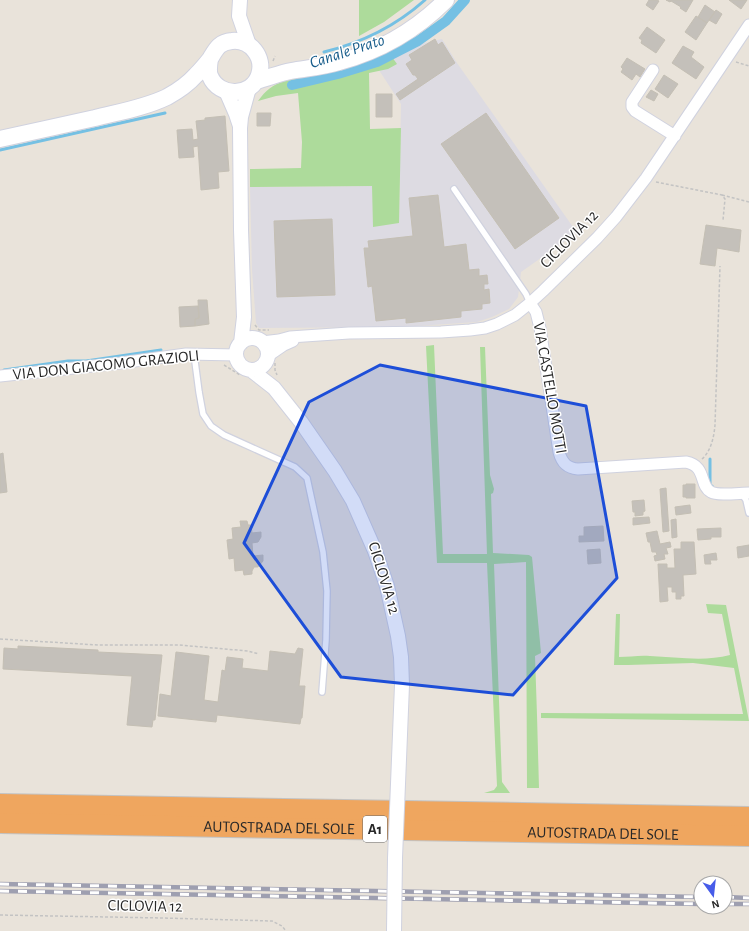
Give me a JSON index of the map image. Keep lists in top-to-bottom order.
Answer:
{
  "streets": {
    "highway": ["AUTOSTRADA DEL SOLE", "A1"],
    "street": ["VIA DON GIACOMO GRAZIOLI", "VIA CASTELLO MOTTI"],
    "path": ["CICLOVIA 12"]
  },
  "water": ["Canale Prato"],
  "north": "bottom"
}
